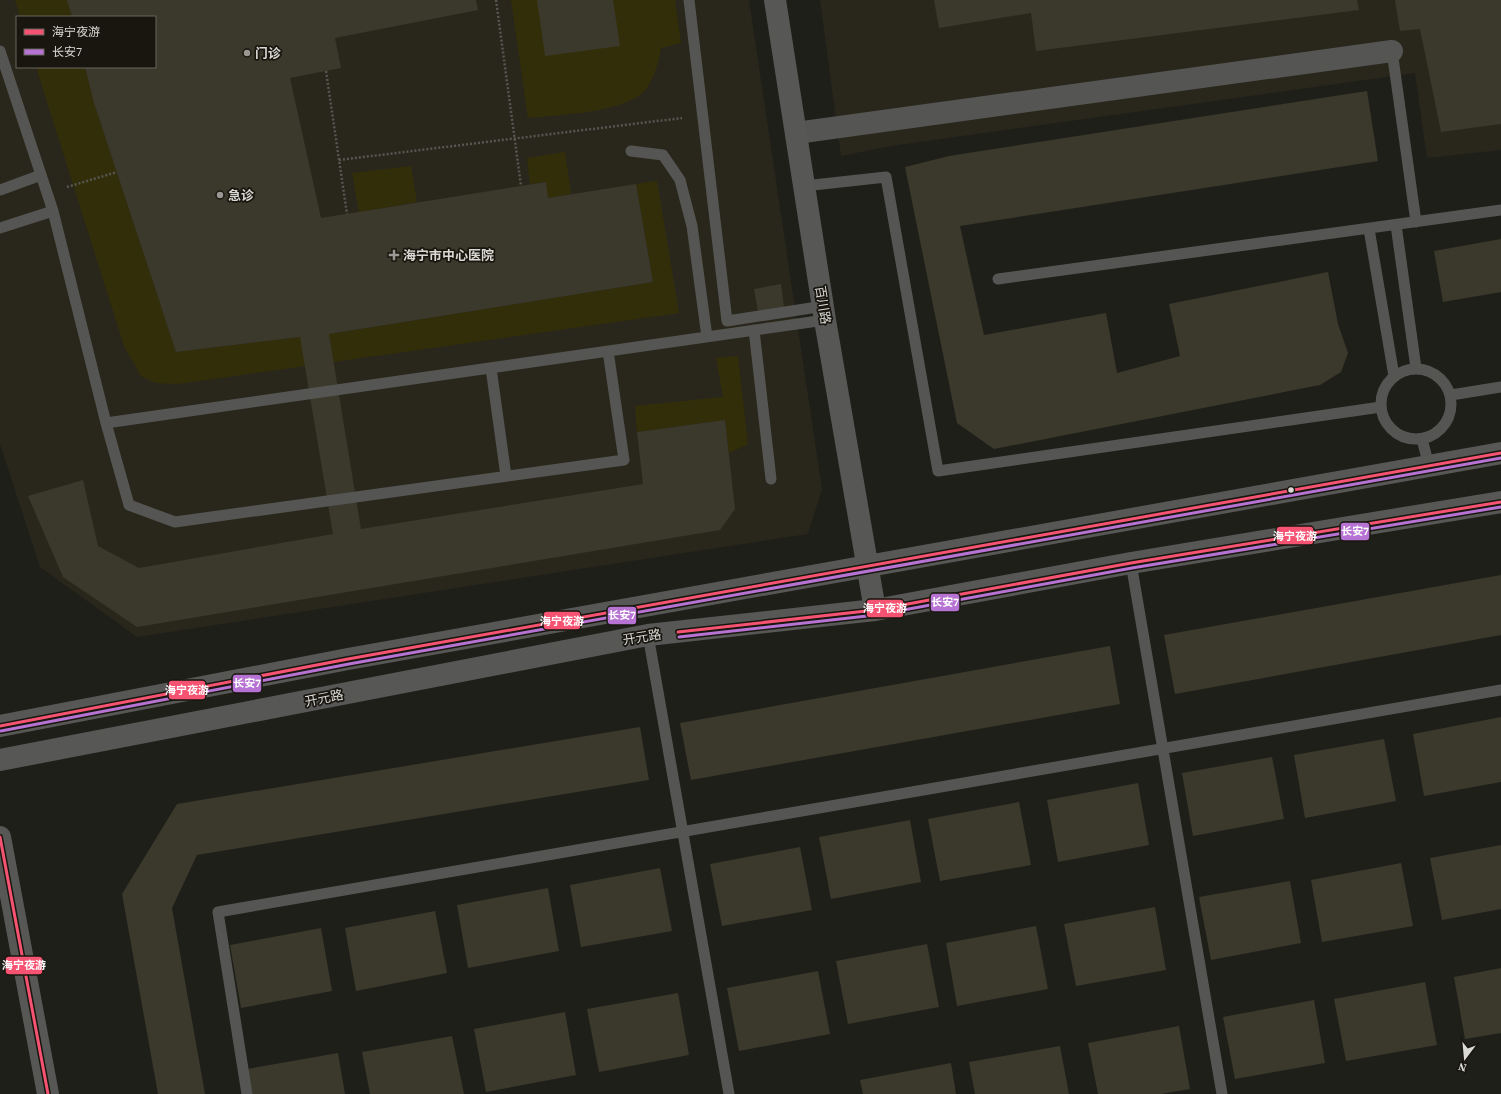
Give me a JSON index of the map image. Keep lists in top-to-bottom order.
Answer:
{
  "streets": {
    "main road": ["百川路", "开元路"]
  },
  "crossings": [
    ["百川路", "开元路"]
  ],
  "places": {
    "other": ["门诊", "急诊"],
    "health": ["海宁市中心医院"]
  },
  "lines": ["transit line 海宁夜游", "transit line 长安7"],
  "legend": ["海宁夜游", "长安7"],
  "north": "bottom"
}
